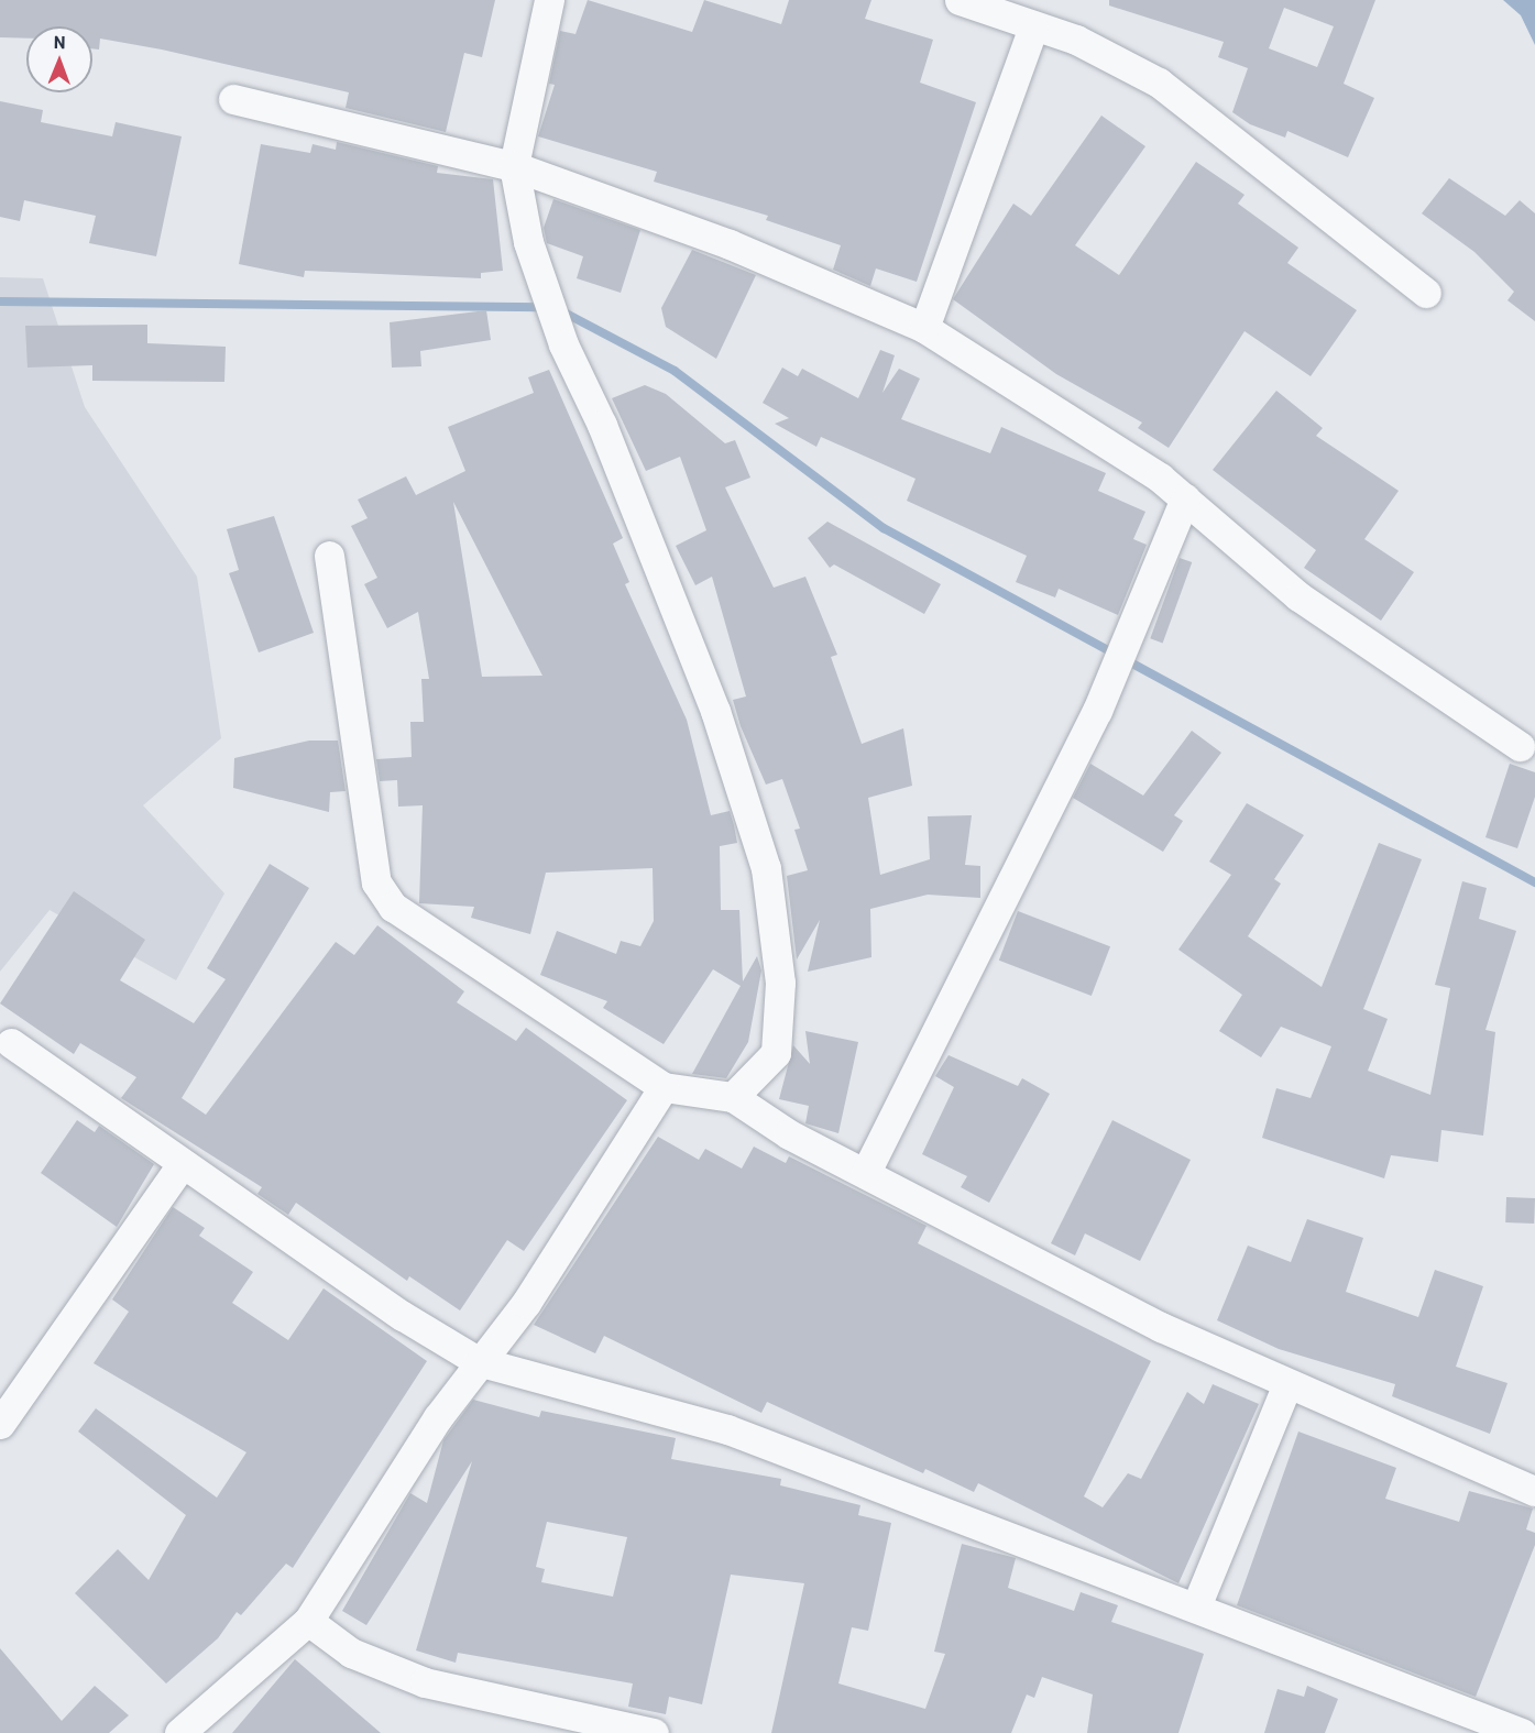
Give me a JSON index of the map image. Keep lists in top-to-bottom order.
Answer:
{
  "north": "top"
}
